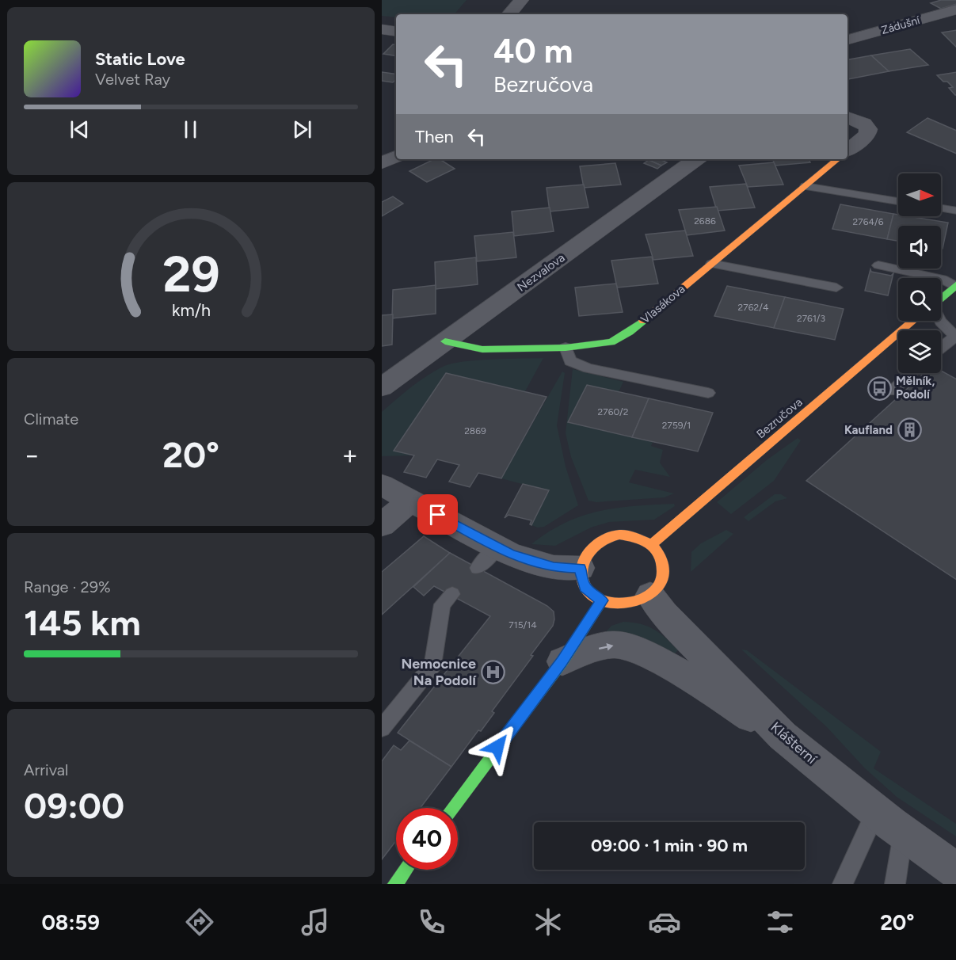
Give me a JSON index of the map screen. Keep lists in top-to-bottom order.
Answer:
{
  "streets": {
    "street": [
      "Zádušní",
      "Nezvalova",
      "Vlasákova",
      "Bezručova",
      "Klášterní"
    ]
  },
  "crossings": [
    ["Nezvalova", "Vlasákova"],
    ["Bezručova", "Klášterní"]
  ],
  "places": {
    "bus stop": ["Mělník, Podolí"],
    "building": ["Kaufland"],
    "hospital": ["Nemocnice Na Podolí"]
  },
  "house_numbers": [
    "2686",
    "2764/6",
    "2762/4",
    "2761/3",
    "2760/2",
    "2759/1",
    "2869",
    "715/14"
  ],
  "north": "right",
  "page": {
    "turn": ["40 m", "Bezručova"],
    "song": ["Static Love", "Velvet Ray"],
    "then": "Then",
    "tile": [
      "Climate",
      ["Range · 29%", "145 km"],
      ["Arrival", "09:00"]
    ],
    "heat": ["−", "20°", "+"],
    "limit": "40",
    "trip": "09:00 · 1 min · 90 m",
    "tabs": ["08:59", "20°"],
    "gauge": ["29", "km/h"]
  }
}
